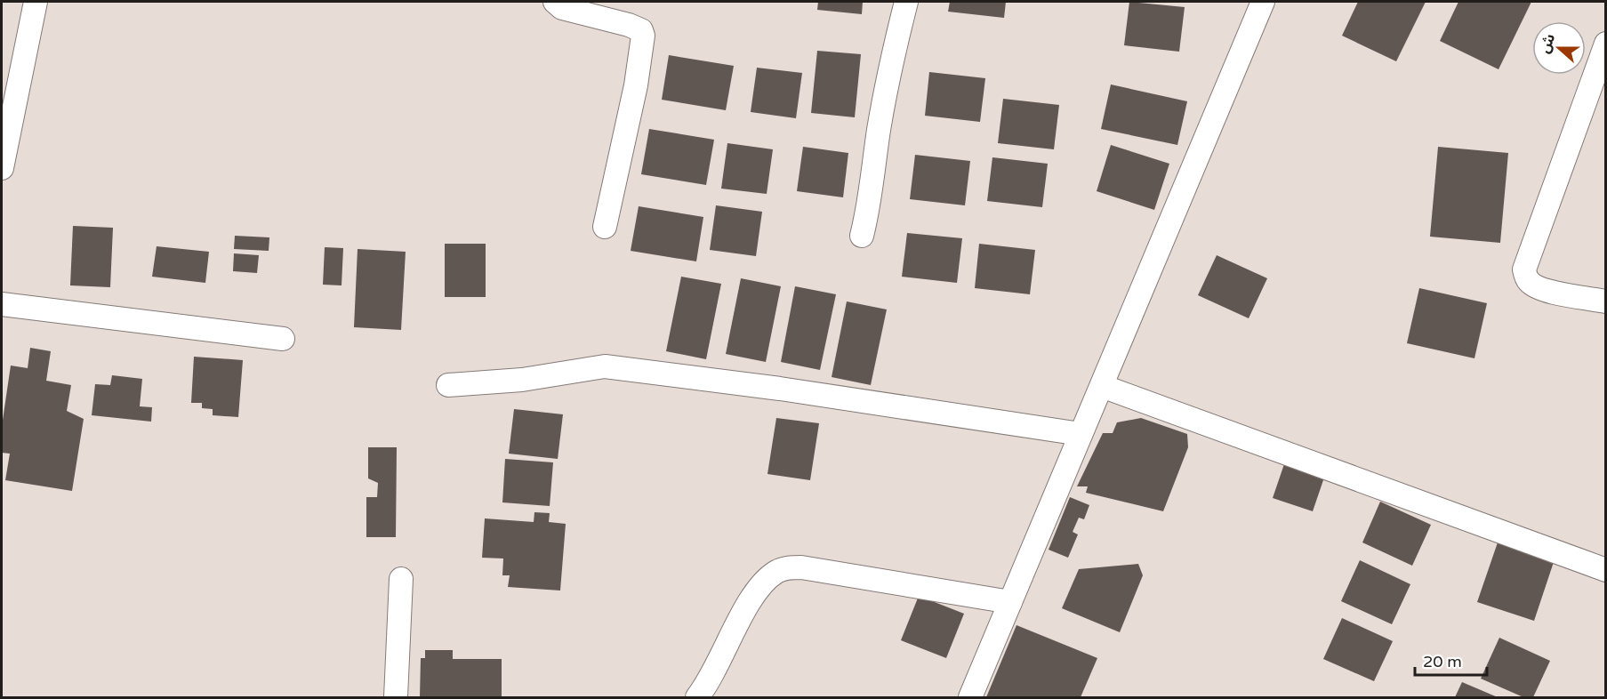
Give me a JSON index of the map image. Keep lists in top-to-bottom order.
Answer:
{
  "scale_bar": "20 m",
  "north": "left"
}
